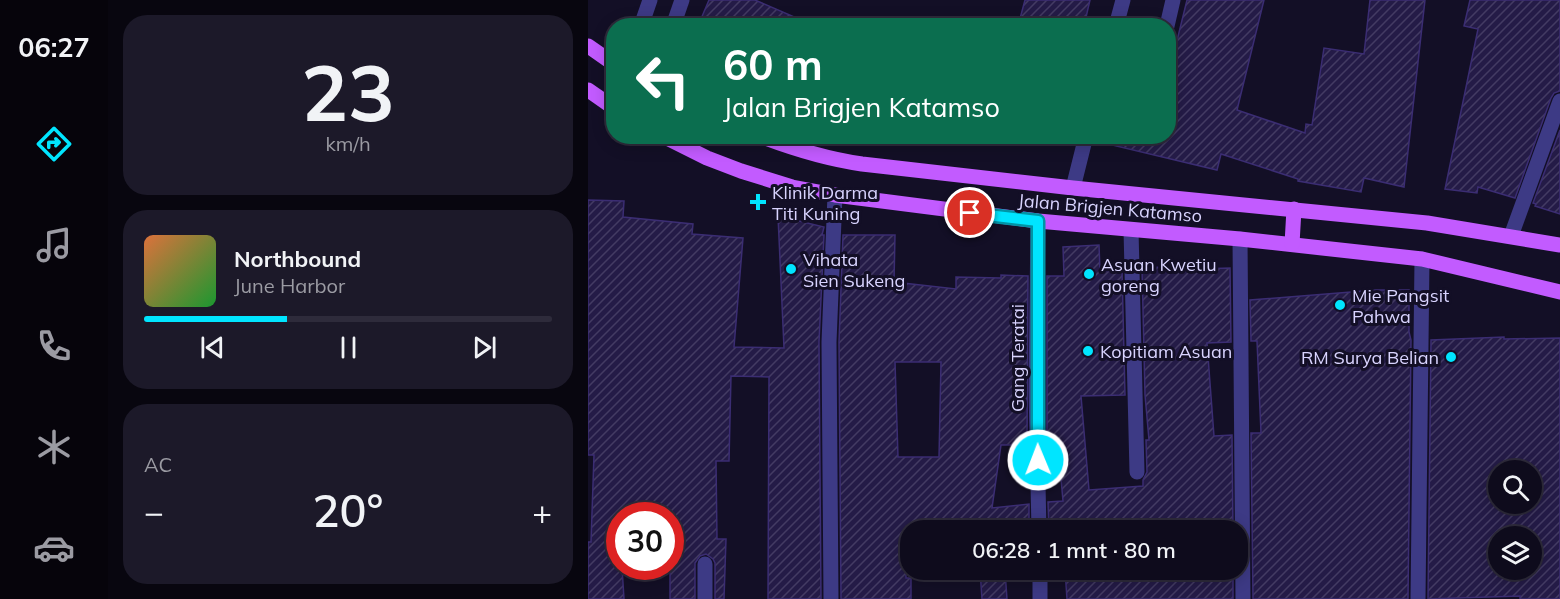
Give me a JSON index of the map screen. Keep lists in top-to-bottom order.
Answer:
{
  "streets": {
    "main road": ["Jalan Brigjen Katamso"],
    "street": ["Gang Teratai"]
  },
  "crossings": [
    ["Jalan Brigjen Katamso", "Gang Teratai"]
  ],
  "places": {
    "health": ["Klinik Darma Titi Kuning"],
    "other": [
      "Vihata Sien Sukeng",
      "Asuan Kwetiu goreng",
      "Mie Pangsit Pahwa",
      "Kopitiam Asuan",
      "RM Surya Belian"
    ]
  },
  "page": {
    "tabs": "06:27",
    "tile": [
      ["23", "km/h"],
      "AC"
    ],
    "turn": ["60 m", "Jalan Brigjen Katamso"],
    "song": ["Northbound", "June Harbor"],
    "heat": ["−", "20°", "+"],
    "limit": "30",
    "trip": "06:28 · 1 mnt · 80 m"
  }
}
